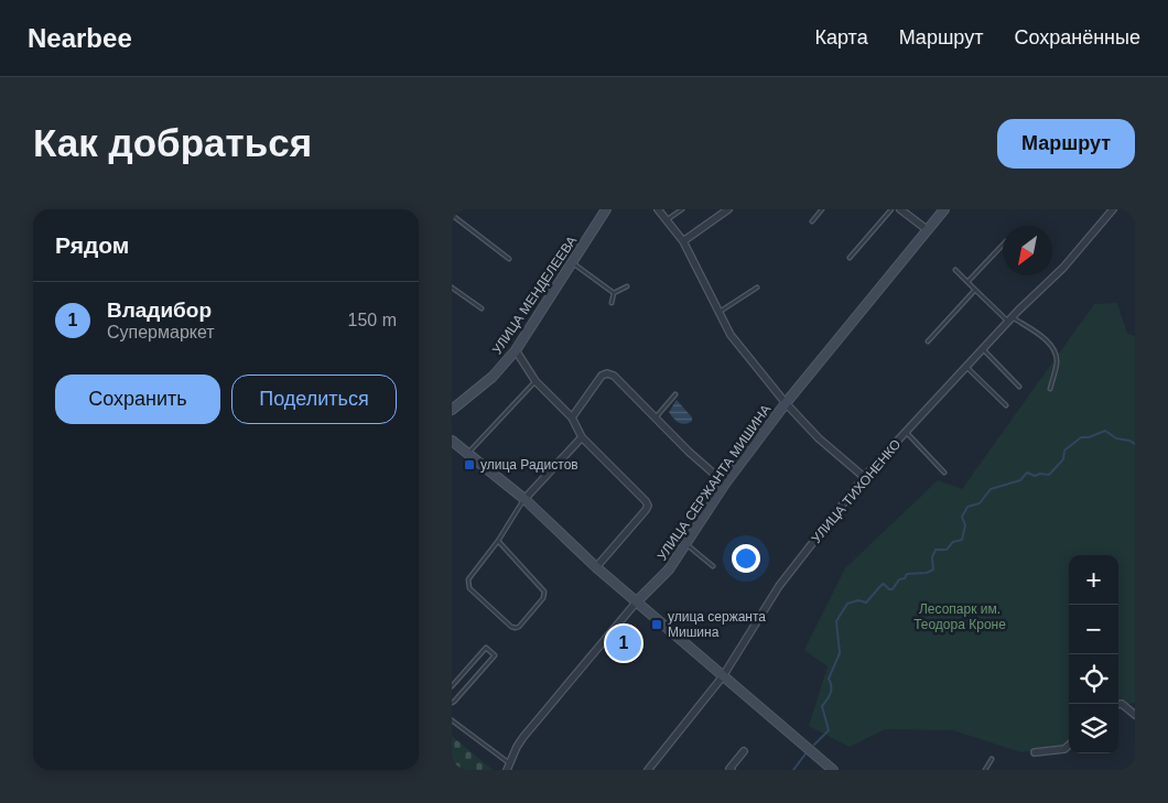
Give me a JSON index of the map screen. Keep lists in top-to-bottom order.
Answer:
{
  "streets": {
    "street": ["УЛИЦА МЕНДЕЛЕЕВА", "УЛИЦА СЕРЖАНТА МИШИНА", "УЛИЦА ТИХОНЕНКО"]
  },
  "parks": ["Лесопарк им. Теодора Кроне"],
  "places": {
    "transit": ["улица Радистов", "улица cержанта Мишина"]
  },
  "north": "bottom left",
  "page": {
    "header": "Nearbee",
    "nav": ["Карта", "Маршрут", "Сохранённые"],
    "buttons": [
      "Маршрут",
      ["Сохранить", "Поделиться"]
    ],
    "title": "Как добраться",
    "heading": "Рядом",
    "list": [
      {
        "mark": "1",
        "name": "Владибор",
        "note": "Супермаркет",
        "value": "150 m"
      }
    ],
    "map_buttons": ["+", "−"],
    "pins": "1"
  }
}
